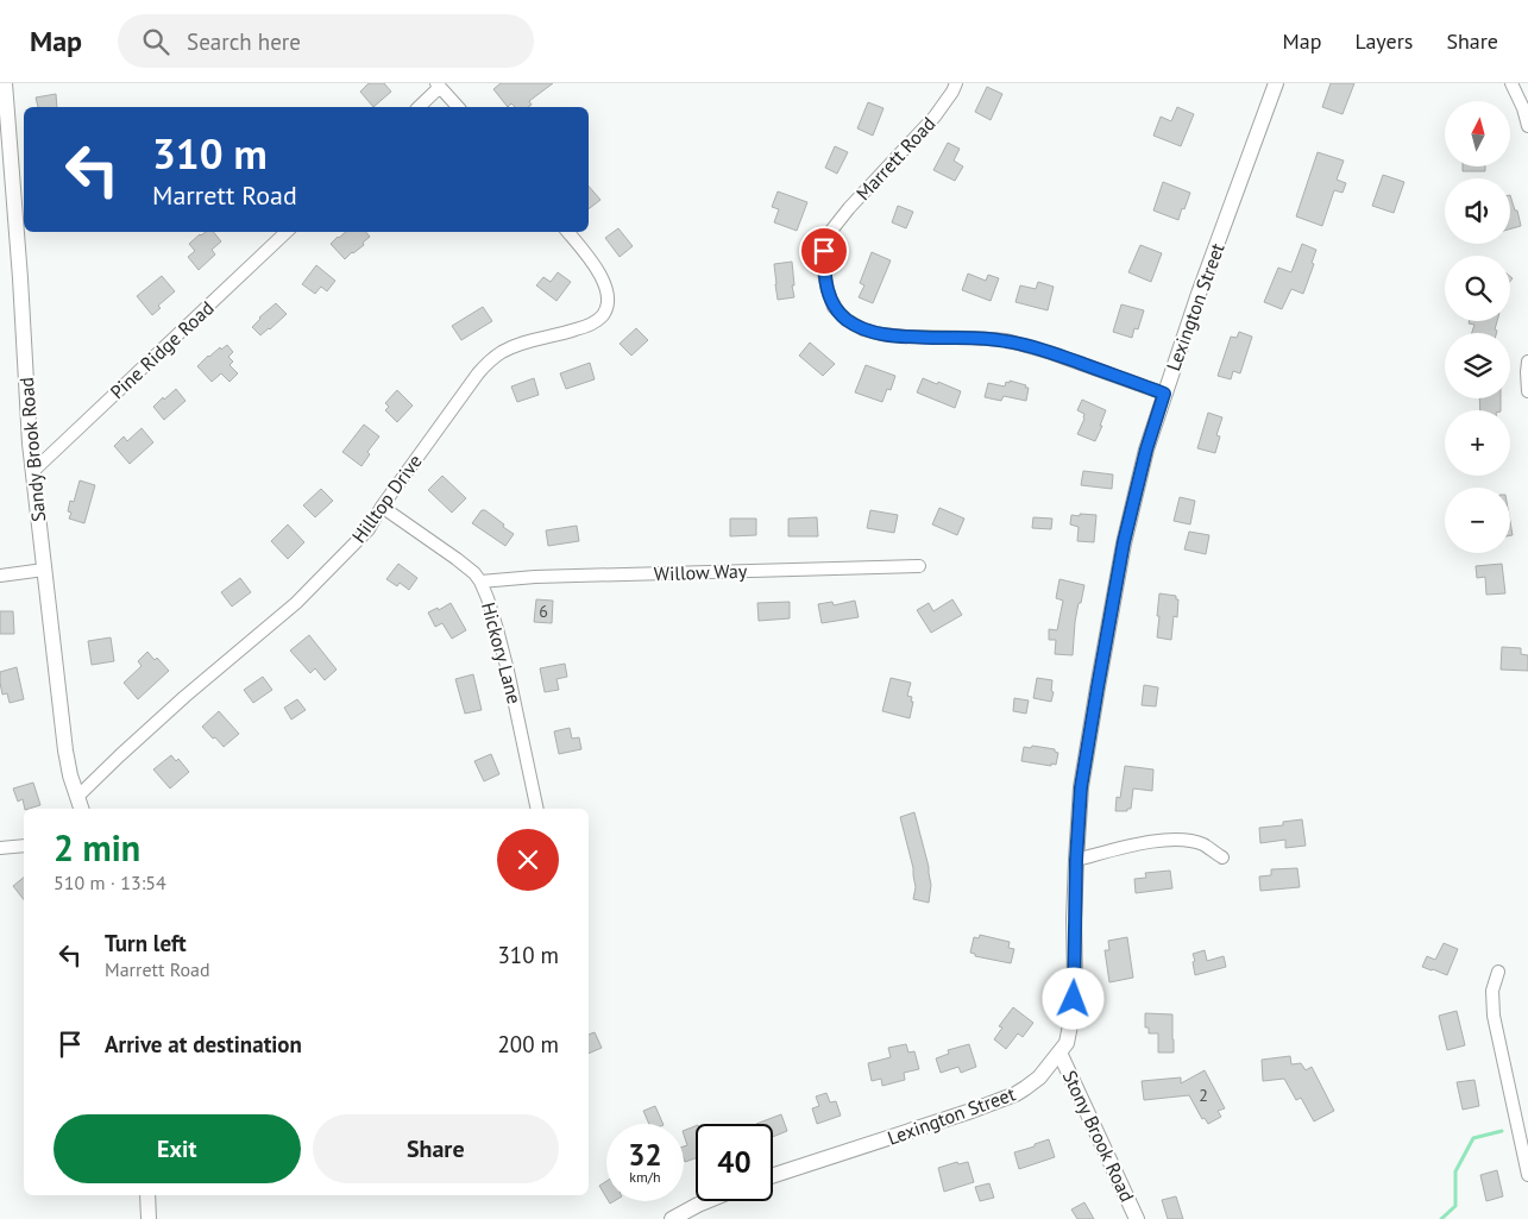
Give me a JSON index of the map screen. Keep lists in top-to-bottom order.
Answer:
{
  "streets": {
    "street": [
      "Marrett Road",
      "Lexington Street",
      "Pine Ridge Road",
      "Sandy Brook Road",
      "Hilltop Drive",
      "Willow Way",
      "Hickory Lane",
      "Stony Brook Road"
    ]
  },
  "crossings": [
    ["Marrett Road", "Lexington Street"],
    ["Lexington Street", "Stony Brook Road"],
    ["Pine Ridge Road", "Sandy Brook Road"],
    ["Sandy Brook Road", "Hilltop Drive"],
    ["Hilltop Drive", "Hickory Lane"],
    ["Willow Way", "Hickory Lane"]
  ],
  "house_numbers": ["6", "2"],
  "north": "top",
  "page": {
    "header": "Map",
    "search": "Search here",
    "nav": ["Map", "Layers", "Share"],
    "map_buttons": ["+", "−"],
    "turn": ["310 m", "Marrett Road"],
    "heading": ["2 min", "510 m · 13:54"],
    "list": [
      {
        "name": "Turn left",
        "note": "Marrett Road",
        "value": "310 m"
      },
      {
        "name": "Arrive at destination",
        "value": "200 m"
      }
    ],
    "buttons": ["Exit", "Share"],
    "speed": "32 km/h",
    "limit": "40"
  }
}
